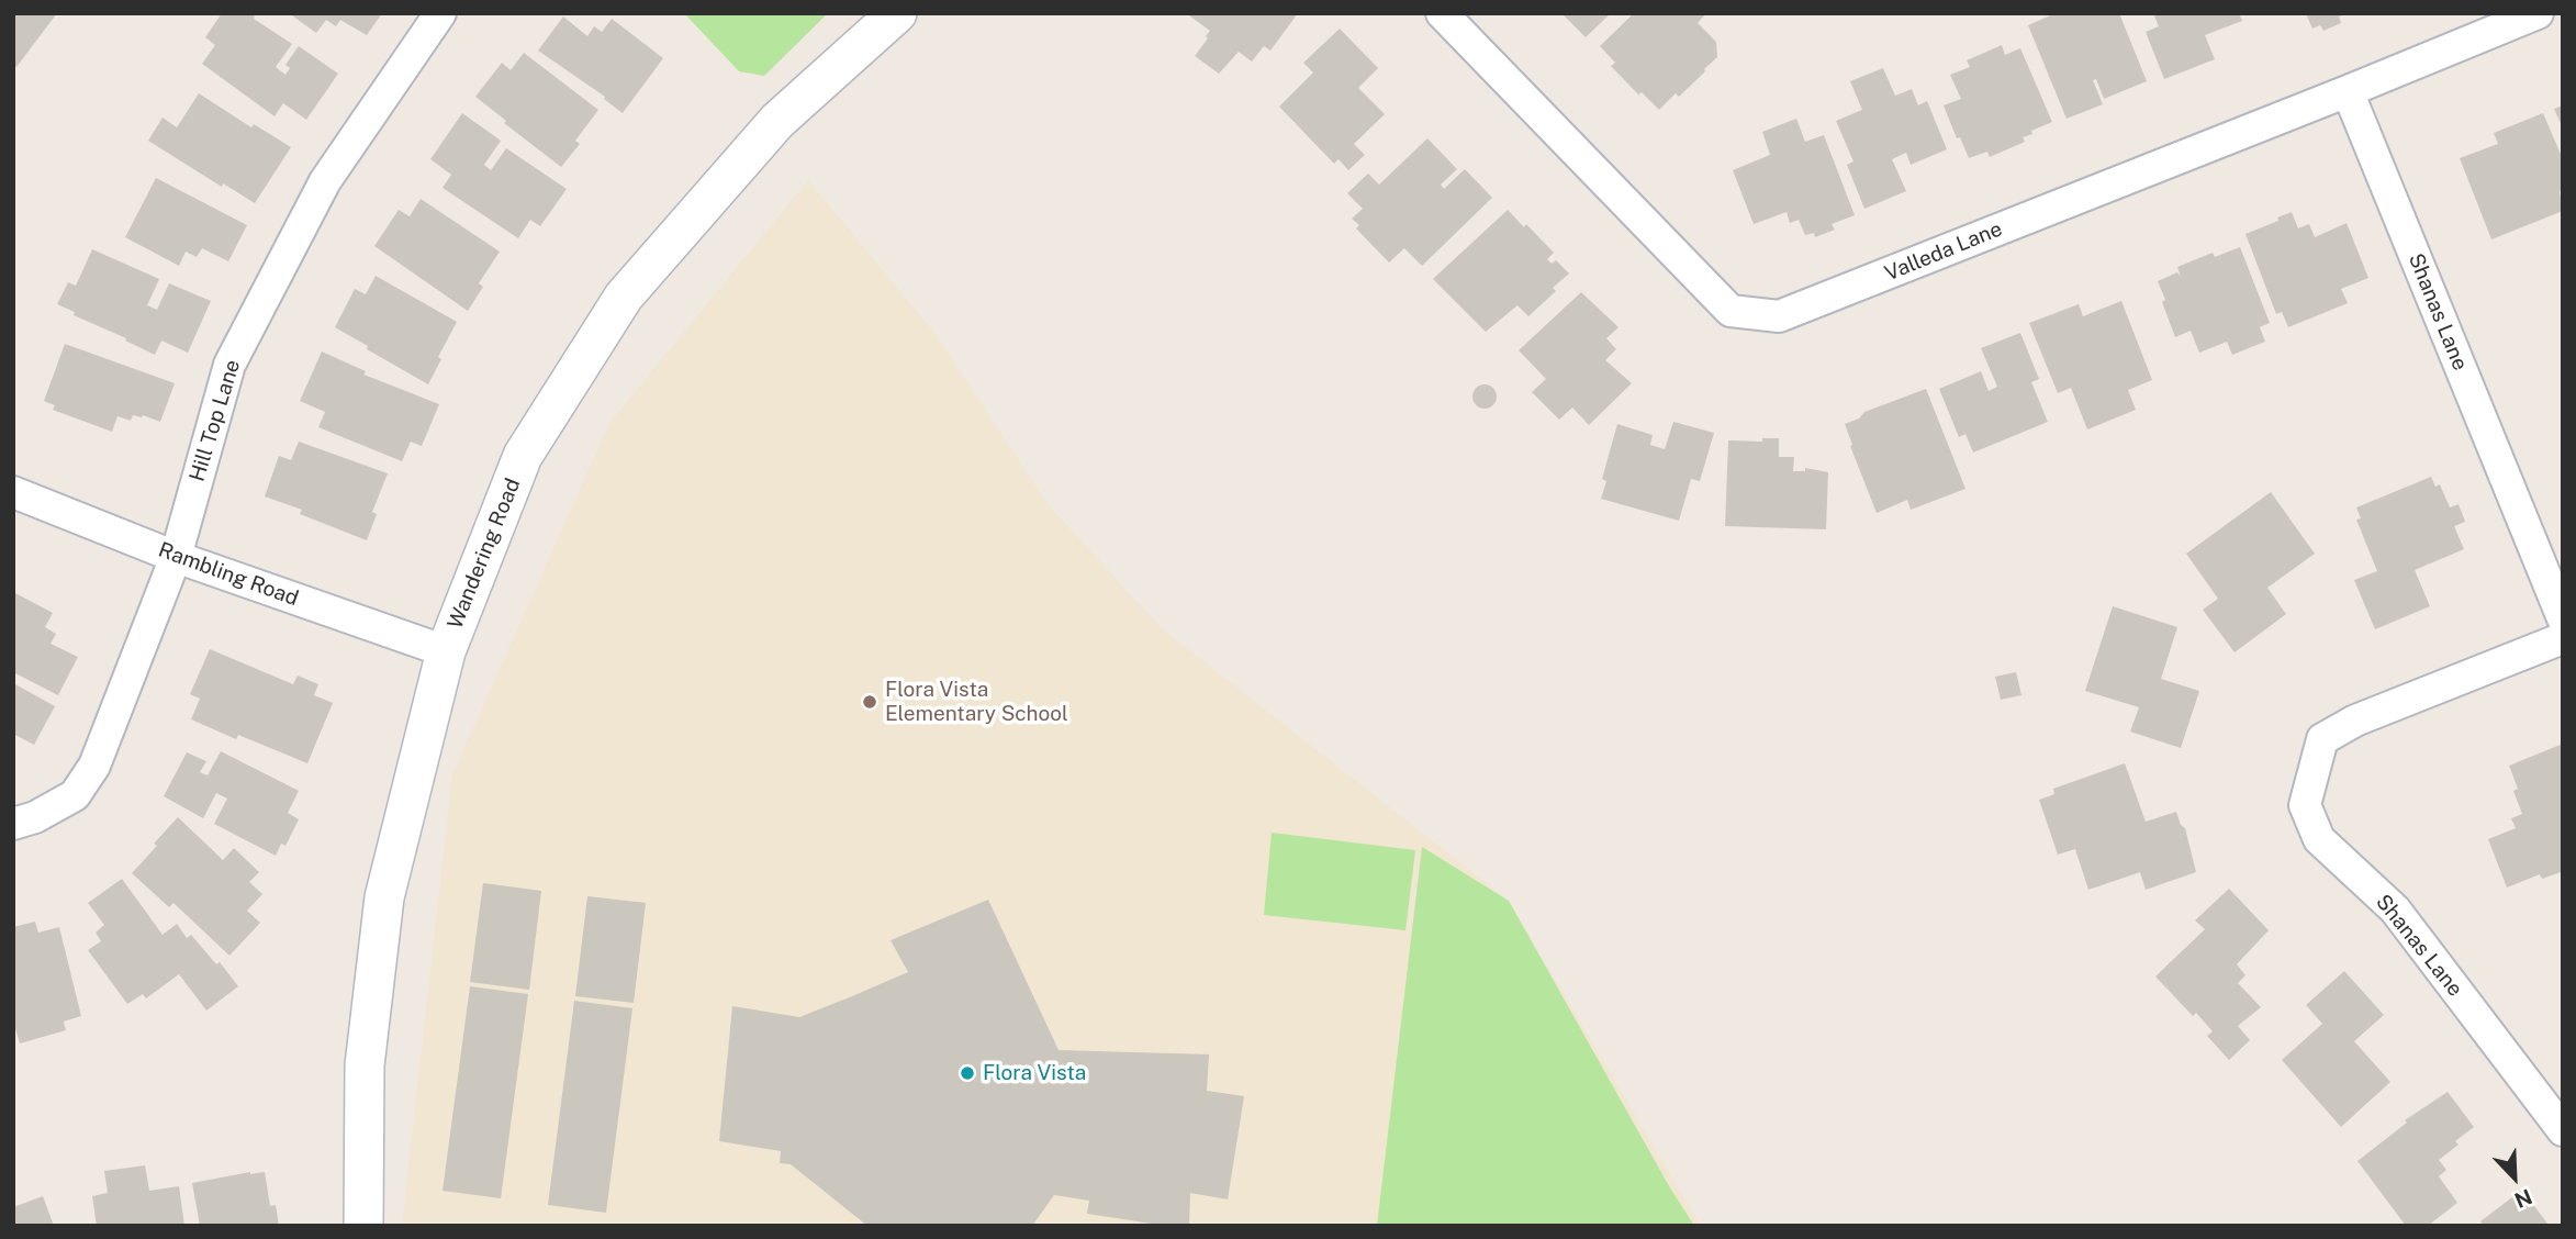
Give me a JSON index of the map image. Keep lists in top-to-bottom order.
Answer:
{
  "streets": {
    "street": [
      "Valleda Lane",
      "Shanas Lane",
      "Hill Top Lane",
      "Wandering Road",
      "Rambling Road"
    ]
  },
  "crossings": [
    ["Valleda Lane", "Shanas Lane"],
    ["Hill Top Lane", "Rambling Road"],
    ["Wandering Road", "Rambling Road"]
  ],
  "places": ["Flora Vista Elementary School", "Flora Vista"],
  "north": "bottom right"
}
